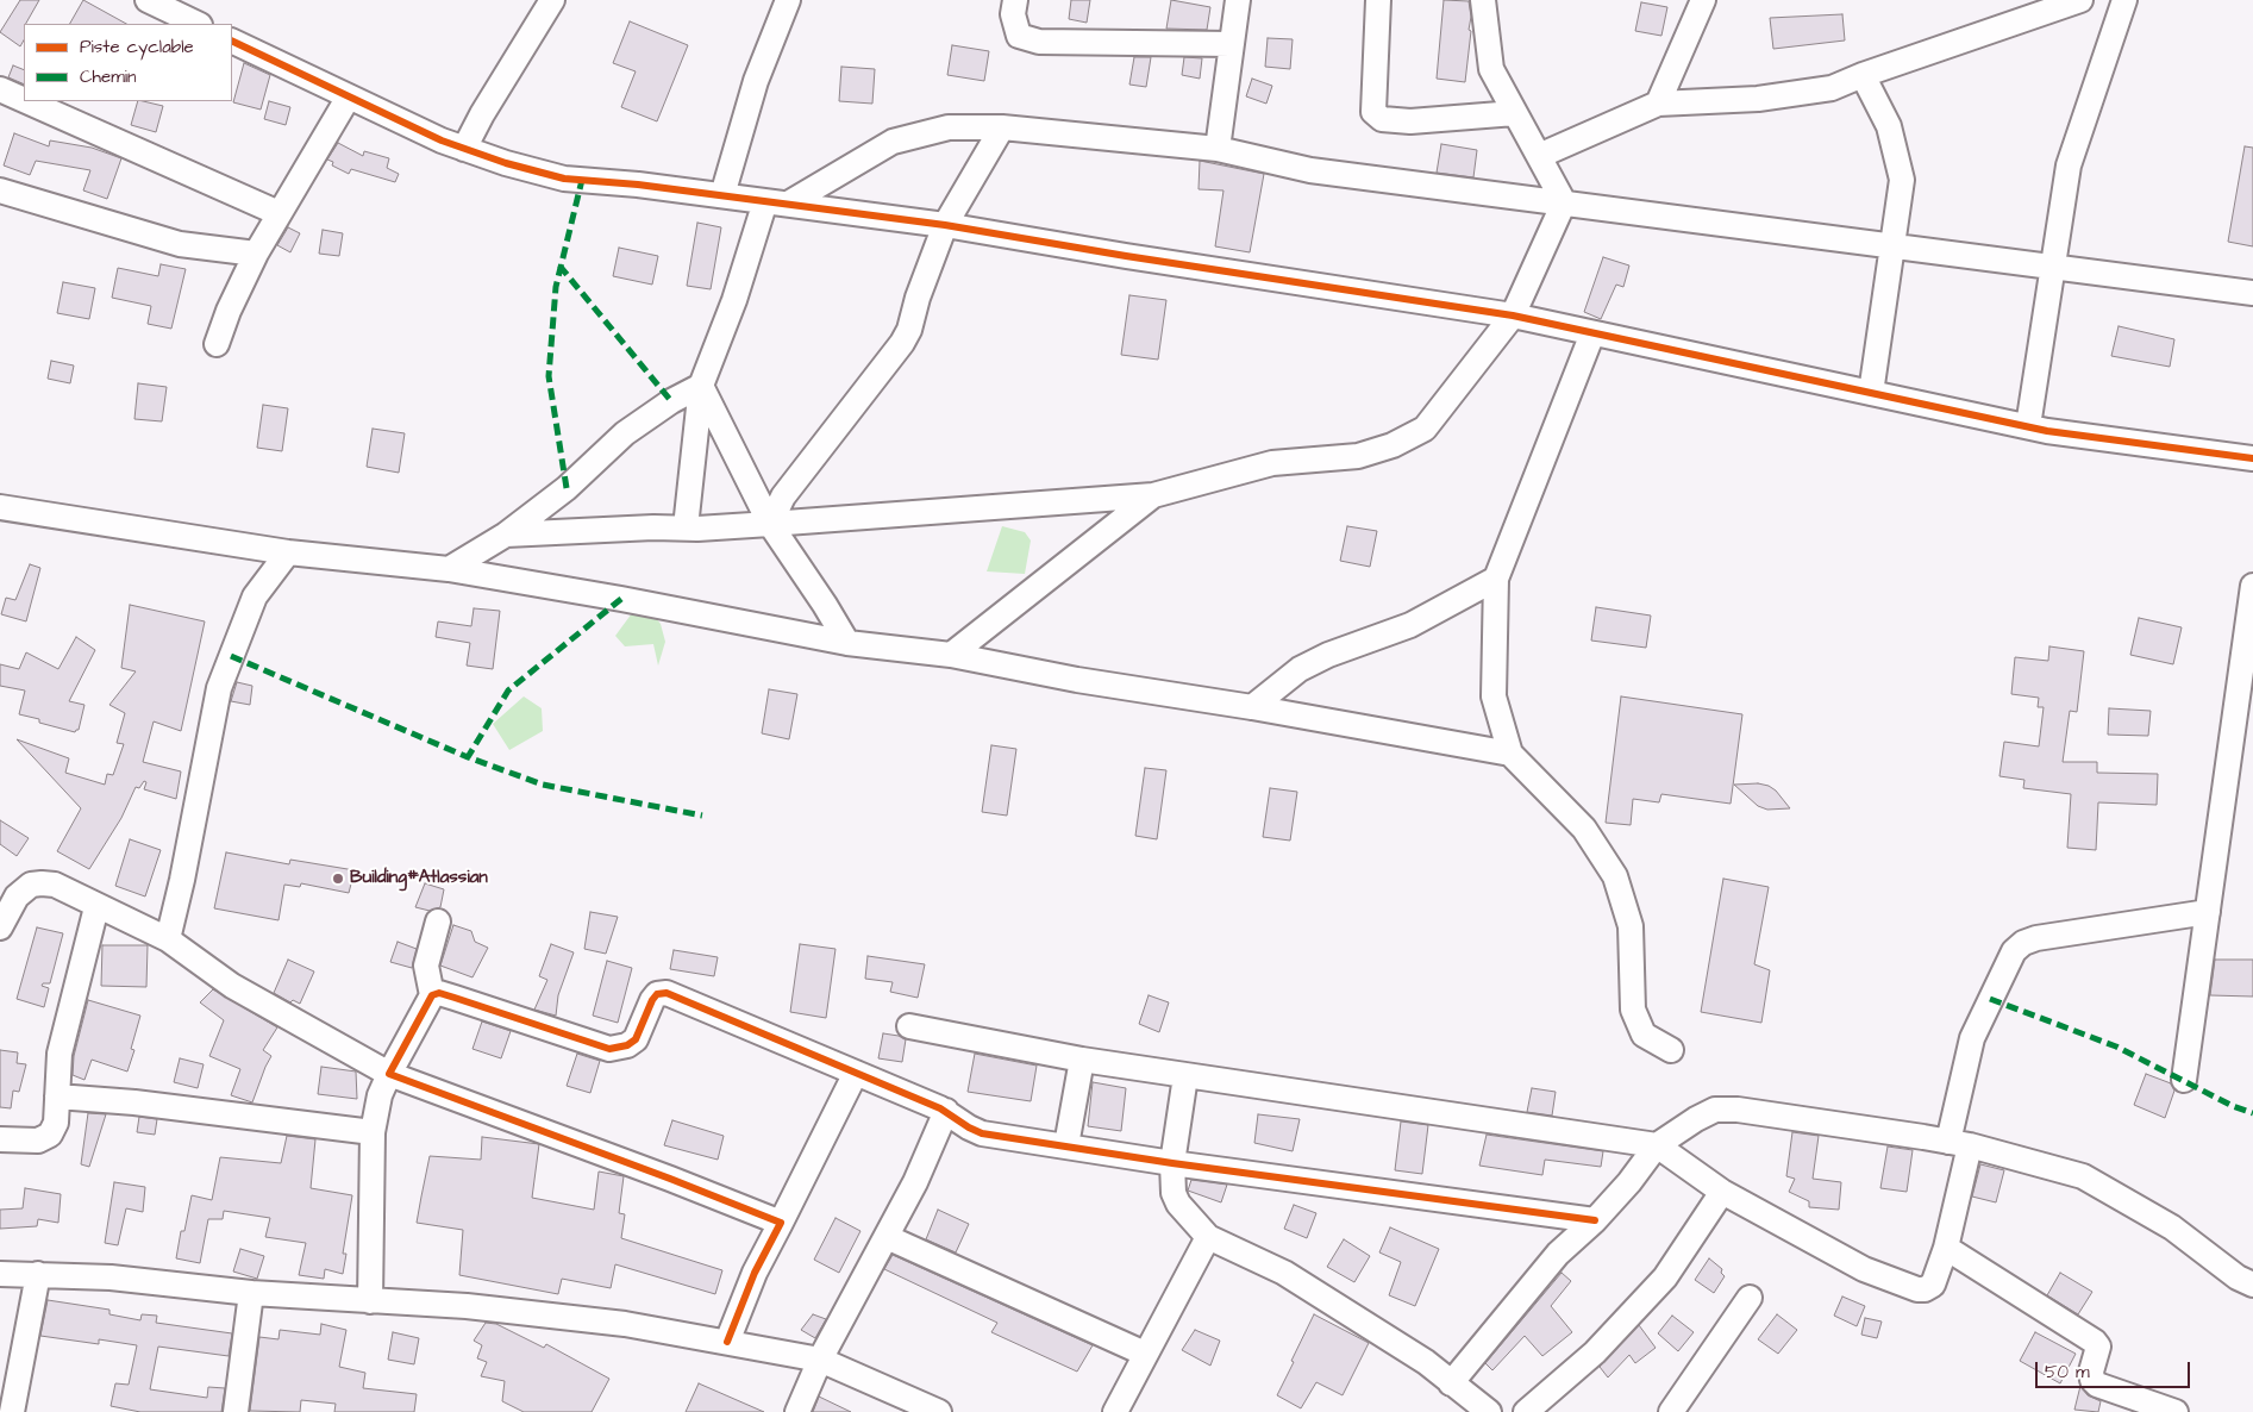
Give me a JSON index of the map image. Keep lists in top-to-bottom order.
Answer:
{
  "places": ["Building#Atlassian"],
  "legend": ["Piste cyclable", "Chemin"],
  "scale_bar": "50 m"
}
